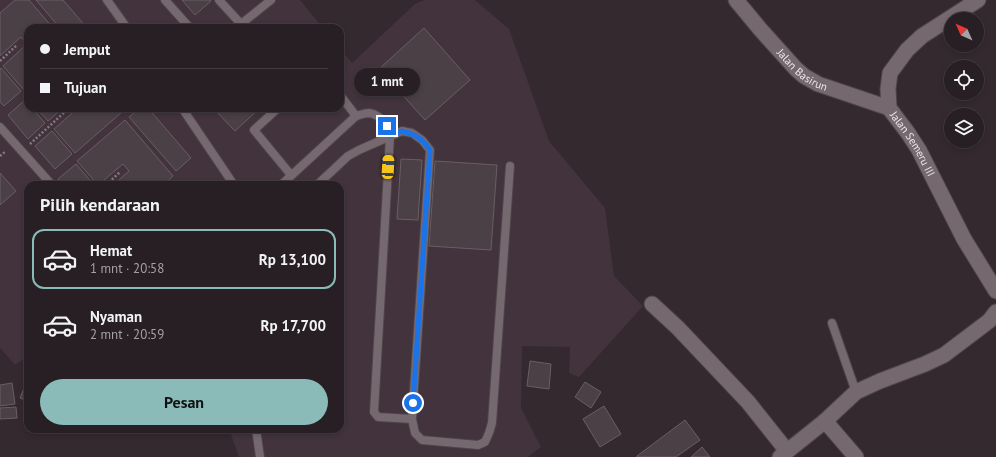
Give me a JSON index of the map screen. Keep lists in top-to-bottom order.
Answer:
{
  "streets": {
    "street": ["Jalan Basirun", "Jalan Semeru III"]
  },
  "crossings": [
    ["Jalan Basirun", "Jalan Semeru III"]
  ],
  "north": "top left",
  "page": {
    "banner": ["Jemput", "Tujuan"],
    "bubble": "1 mnt",
    "heading": "Pilih kendaraan",
    "list": [
      {
        "name": "Hemat",
        "note": "1 mnt · 20:58",
        "value": "Rp 13,100"
      },
      {
        "name": "Nyaman",
        "note": "2 mnt · 20:59",
        "value": "Rp 17,700"
      }
    ],
    "buttons": "Pesan"
  }
}
